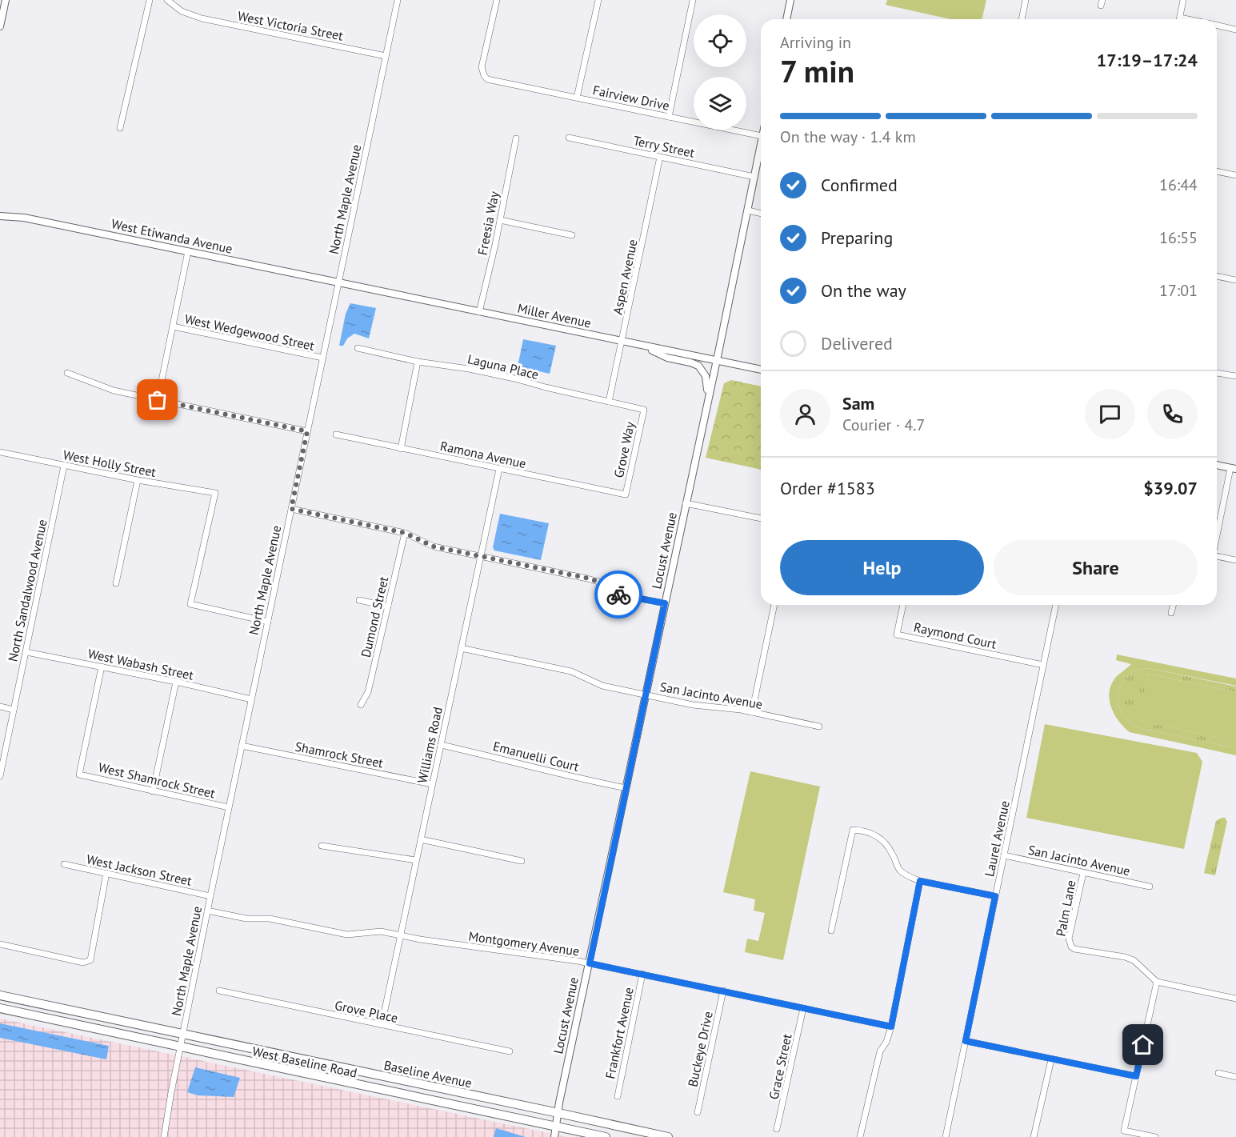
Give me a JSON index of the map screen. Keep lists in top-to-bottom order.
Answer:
{
  "streets": {
    "main road": ["West Baseline Road", "Baseline Avenue"],
    "street": [
      "West Victoria Street",
      "Fairview Drive",
      "Terry Street",
      "North Maple Avenue",
      "Freesia Way",
      "West Etiwanda Avenue",
      "Aspen Avenue",
      "Miller Avenue",
      "West Wedgewood Street",
      "Laguna Place",
      "Grove Way",
      "Ramona Avenue",
      "West Holly Street",
      "Locust Avenue",
      "North Sandalwood Avenue",
      "Dumond Street",
      "Raymond Court",
      "West Wabash Street",
      "San Jacinto Avenue",
      "Williams Road",
      "Shamrock Street",
      "Emanuelli Court",
      "West Shamrock Street",
      "Laurel Avenue",
      "West Jackson Street",
      "Palm Lane",
      "Montgomery Avenue",
      "Grove Place",
      "Frankfort Avenue",
      "Buckeye Drive",
      "Grace Street"
    ]
  },
  "crossings": [
    ["West Victoria Street", "North Maple Avenue"],
    ["Terry Street", "Aspen Avenue"],
    ["Terry Street", "Locust Avenue"],
    ["North Maple Avenue", "West Etiwanda Avenue"],
    ["North Maple Avenue", "Miller Avenue"],
    ["North Maple Avenue", "West Wedgewood Street"],
    ["North Maple Avenue", "West Holly Street"],
    ["North Maple Avenue", "West Wabash Street"],
    ["North Maple Avenue", "Shamrock Street"],
    ["North Maple Avenue", "West Shamrock Street"],
    ["North Maple Avenue", "West Jackson Street"],
    ["North Maple Avenue", "Montgomery Avenue"],
    ["North Maple Avenue", "West Baseline Road"],
    ["North Maple Avenue", "Baseline Avenue"],
    ["Freesia Way", "Miller Avenue"],
    ["West Etiwanda Avenue", "Miller Avenue"],
    ["Aspen Avenue", "Miller Avenue"],
    ["Aspen Avenue", "Laguna Place"],
    ["Miller Avenue", "Locust Avenue"],
    ["Laguna Place", "Grove Way"],
    ["Grove Way", "Ramona Avenue"],
    ["Ramona Avenue", "Williams Road"],
    ["West Holly Street", "North Sandalwood Avenue"],
    ["Locust Avenue", "San Jacinto Avenue"],
    ["Locust Avenue", "Emanuelli Court"],
    ["Locust Avenue", "Montgomery Avenue"],
    ["Locust Avenue", "West Baseline Road"],
    ["Locust Avenue", "Baseline Avenue"],
    ["North Sandalwood Avenue", "West Wabash Street"],
    ["Raymond Court", "Laurel Avenue"],
    ["West Wabash Street", "West Shamrock Street"],
    ["San Jacinto Avenue", "Williams Road"],
    ["San Jacinto Avenue", "Laurel Avenue"],
    ["San Jacinto Avenue", "Palm Lane"],
    ["Williams Road", "Shamrock Street"],
    ["Williams Road", "Emanuelli Court"],
    ["Williams Road", "Montgomery Avenue"],
    ["Williams Road", "Grove Place"],
    ["Montgomery Avenue", "Frankfort Avenue"],
    ["Montgomery Avenue", "Buckeye Drive"],
    ["Montgomery Avenue", "Grace Street"]
  ],
  "page": {
    "heading": ["7 min", "Arriving in", "17:19–17:24"],
    "panel": [
      "Sam",
      "Courier · 4.7",
      "Order #1583",
      "$39.07"
    ],
    "bar": "On the way · 1.4 km",
    "list": [
      ["Confirmed", "16:44"],
      ["Preparing", "16:55"],
      ["On the way", "17:01"],
      "Delivered"
    ],
    "buttons": ["Help", "Share"]
  }
}
